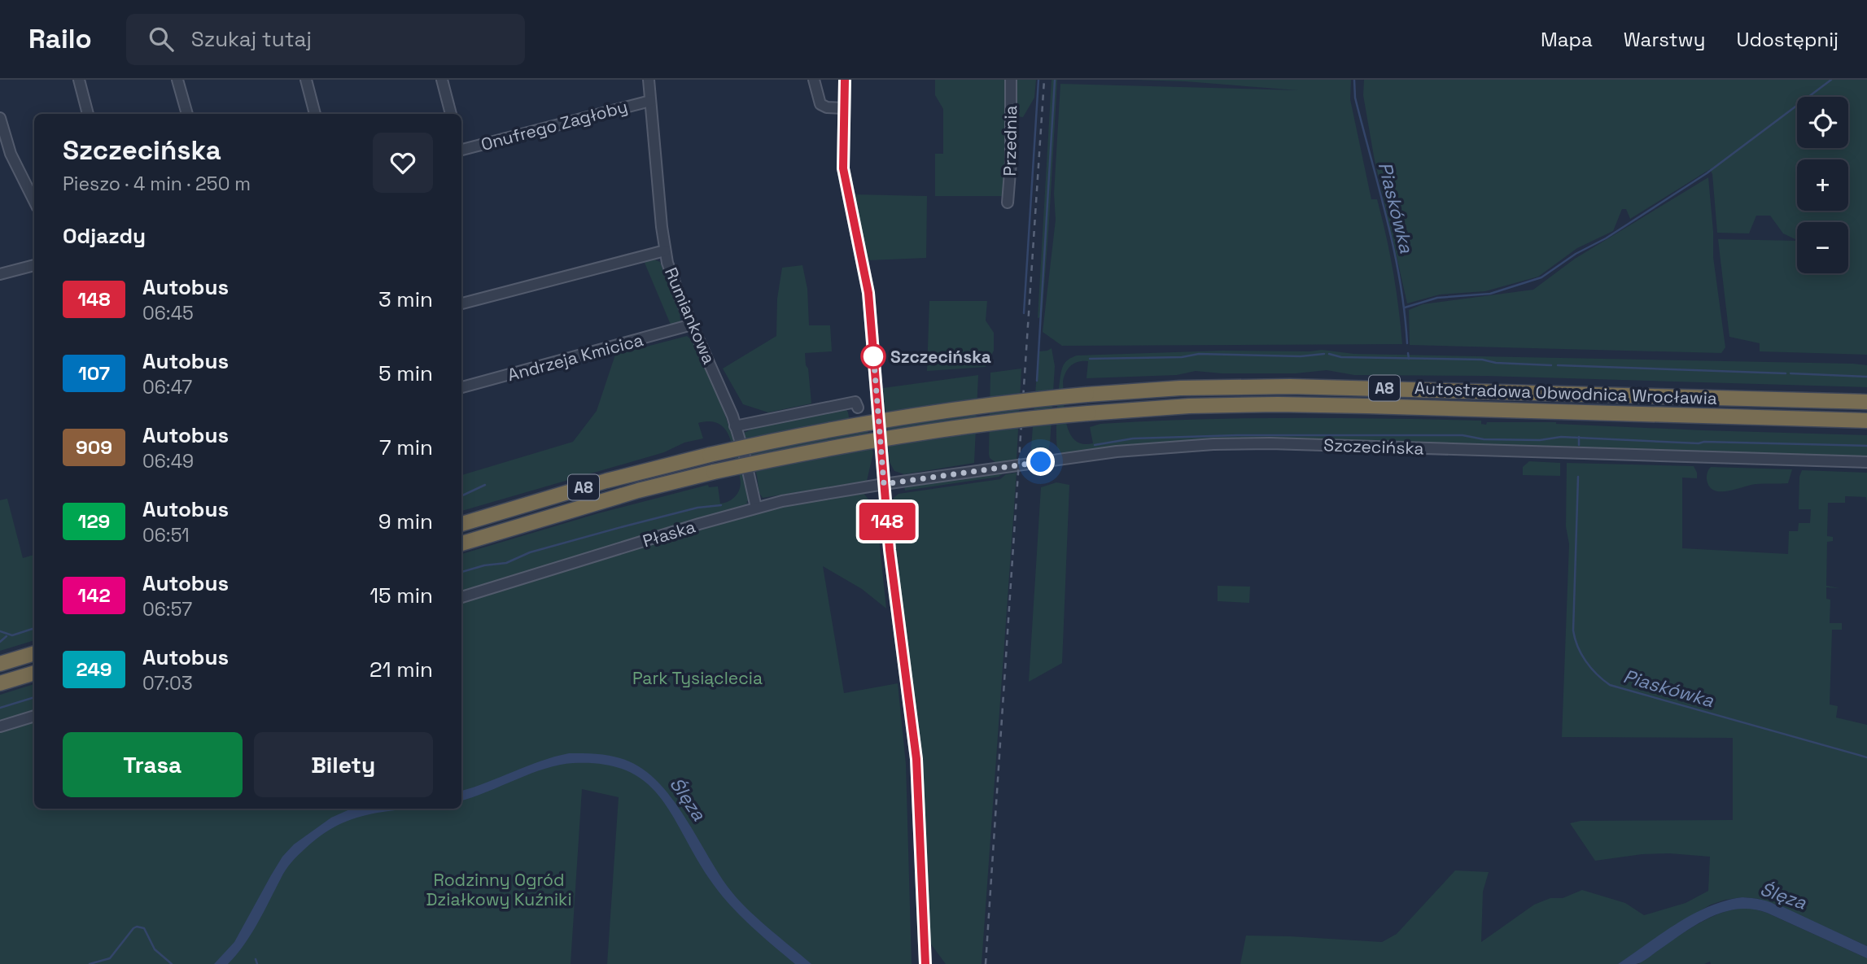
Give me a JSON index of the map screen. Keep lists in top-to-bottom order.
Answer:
{
  "streets": {
    "highway": ["A8", "Autostradowa Obwodnica Wrocławia"],
    "street": [
      "Onufrego Zagłoby",
      "Przednia",
      "Rumiankowa",
      "Andrzeja Kmicica",
      "Szczecińska",
      "Płaska"
    ]
  },
  "crossings": [
    ["Onufrego Zagłoby", "Rumiankowa"],
    ["Rumiankowa", "Andrzeja Kmicica"],
    ["Rumiankowa", "Płaska"],
    ["Szczecińska", "Płaska"]
  ],
  "water": ["Piaskówka", "Ślęza"],
  "parks": ["Park Tysiąclecia", "Rodzinny Ogród Działkowy Kuźniki"],
  "places": ["Szczecińska"],
  "lines": ["bus line 148"],
  "page": {
    "header": "Railo",
    "search": "Szukaj tutaj",
    "nav": ["Mapa", "Warstwy", "Udostępnij"],
    "on_map": "148",
    "map_buttons": ["+", "−"],
    "heading": [
      ["Szczecińska", "Pieszo · 4 min · 250 m"],
      "Odjazdy"
    ],
    "list": [
      {
        "mark": "148",
        "name": "Autobus",
        "note": "06:45",
        "value": "3 min"
      },
      {
        "mark": "107",
        "name": "Autobus",
        "note": "06:47",
        "value": "5 min"
      },
      {
        "mark": "909",
        "name": "Autobus",
        "note": "06:49",
        "value": "7 min"
      },
      {
        "mark": "129",
        "name": "Autobus",
        "note": "06:51",
        "value": "9 min"
      },
      {
        "mark": "142",
        "name": "Autobus",
        "note": "06:57",
        "value": "15 min"
      },
      {
        "mark": "249",
        "name": "Autobus",
        "note": "07:03",
        "value": "21 min"
      }
    ],
    "buttons": ["Trasa", "Bilety"]
  }
}
